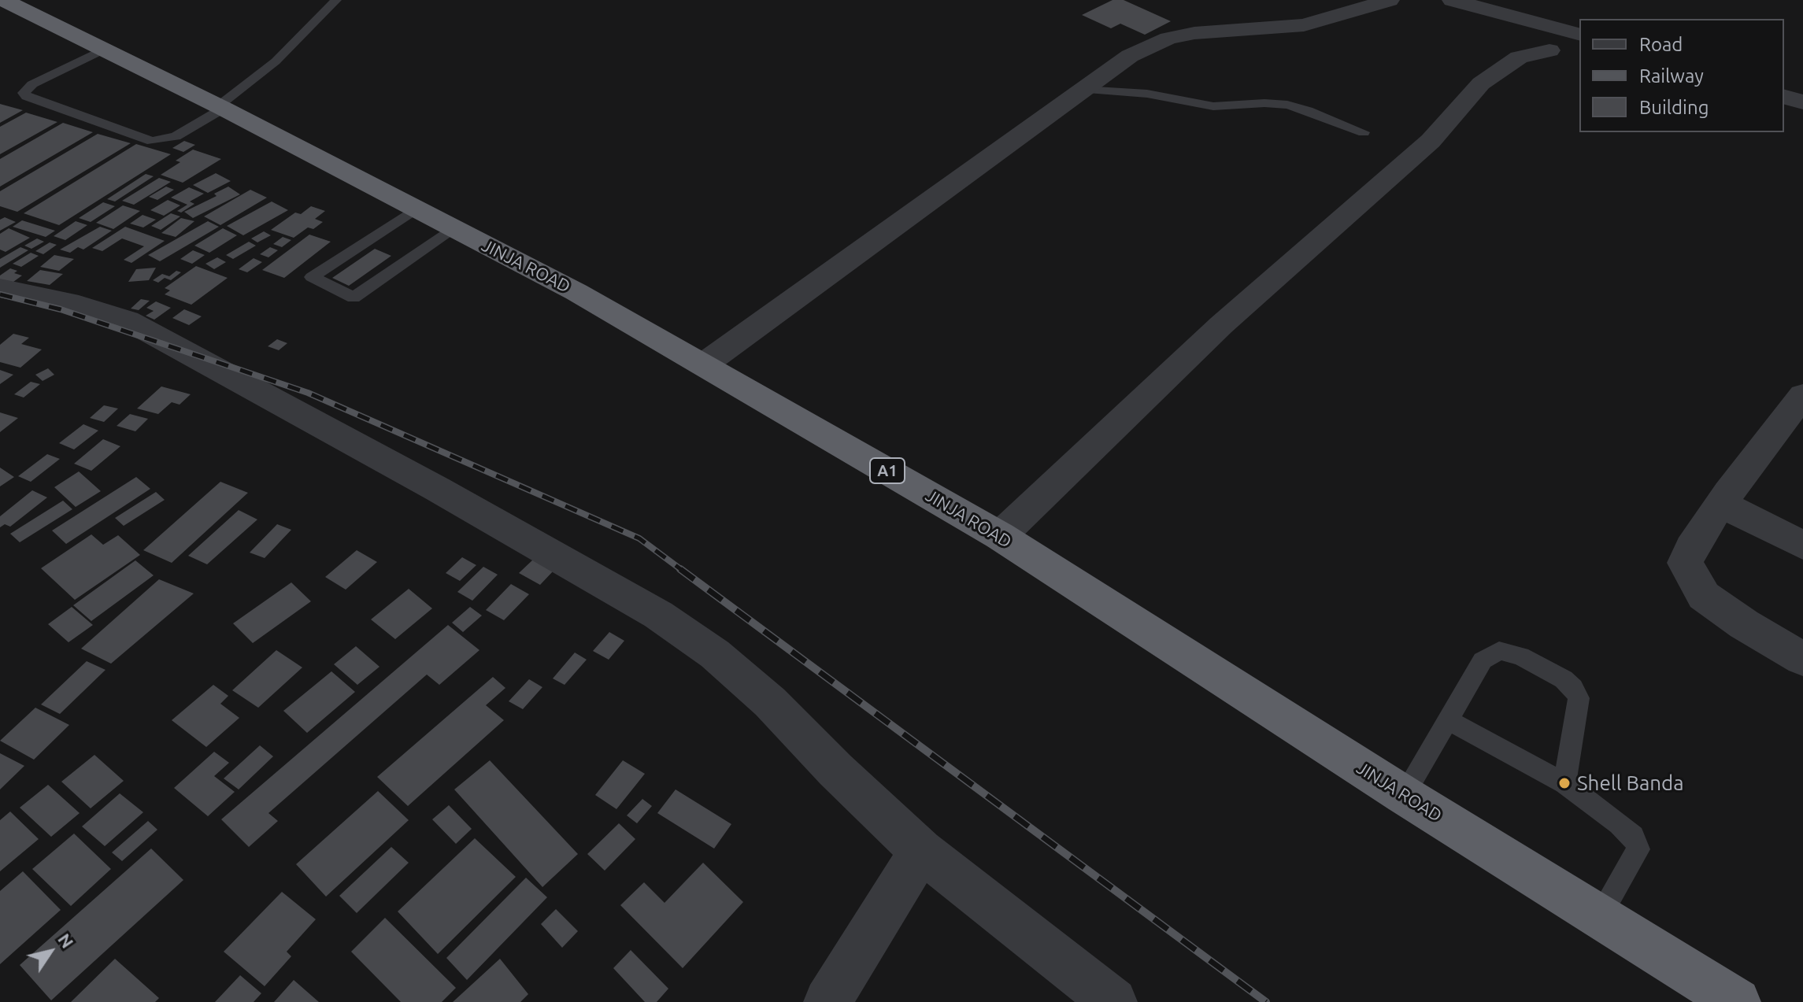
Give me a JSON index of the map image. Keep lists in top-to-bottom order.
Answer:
{
  "streets": {
    "highway": ["JINJA ROAD", "A1"]
  },
  "places": ["Shell Banda"],
  "legend": ["Road", "Railway", "Building"],
  "north": "top right"
}
